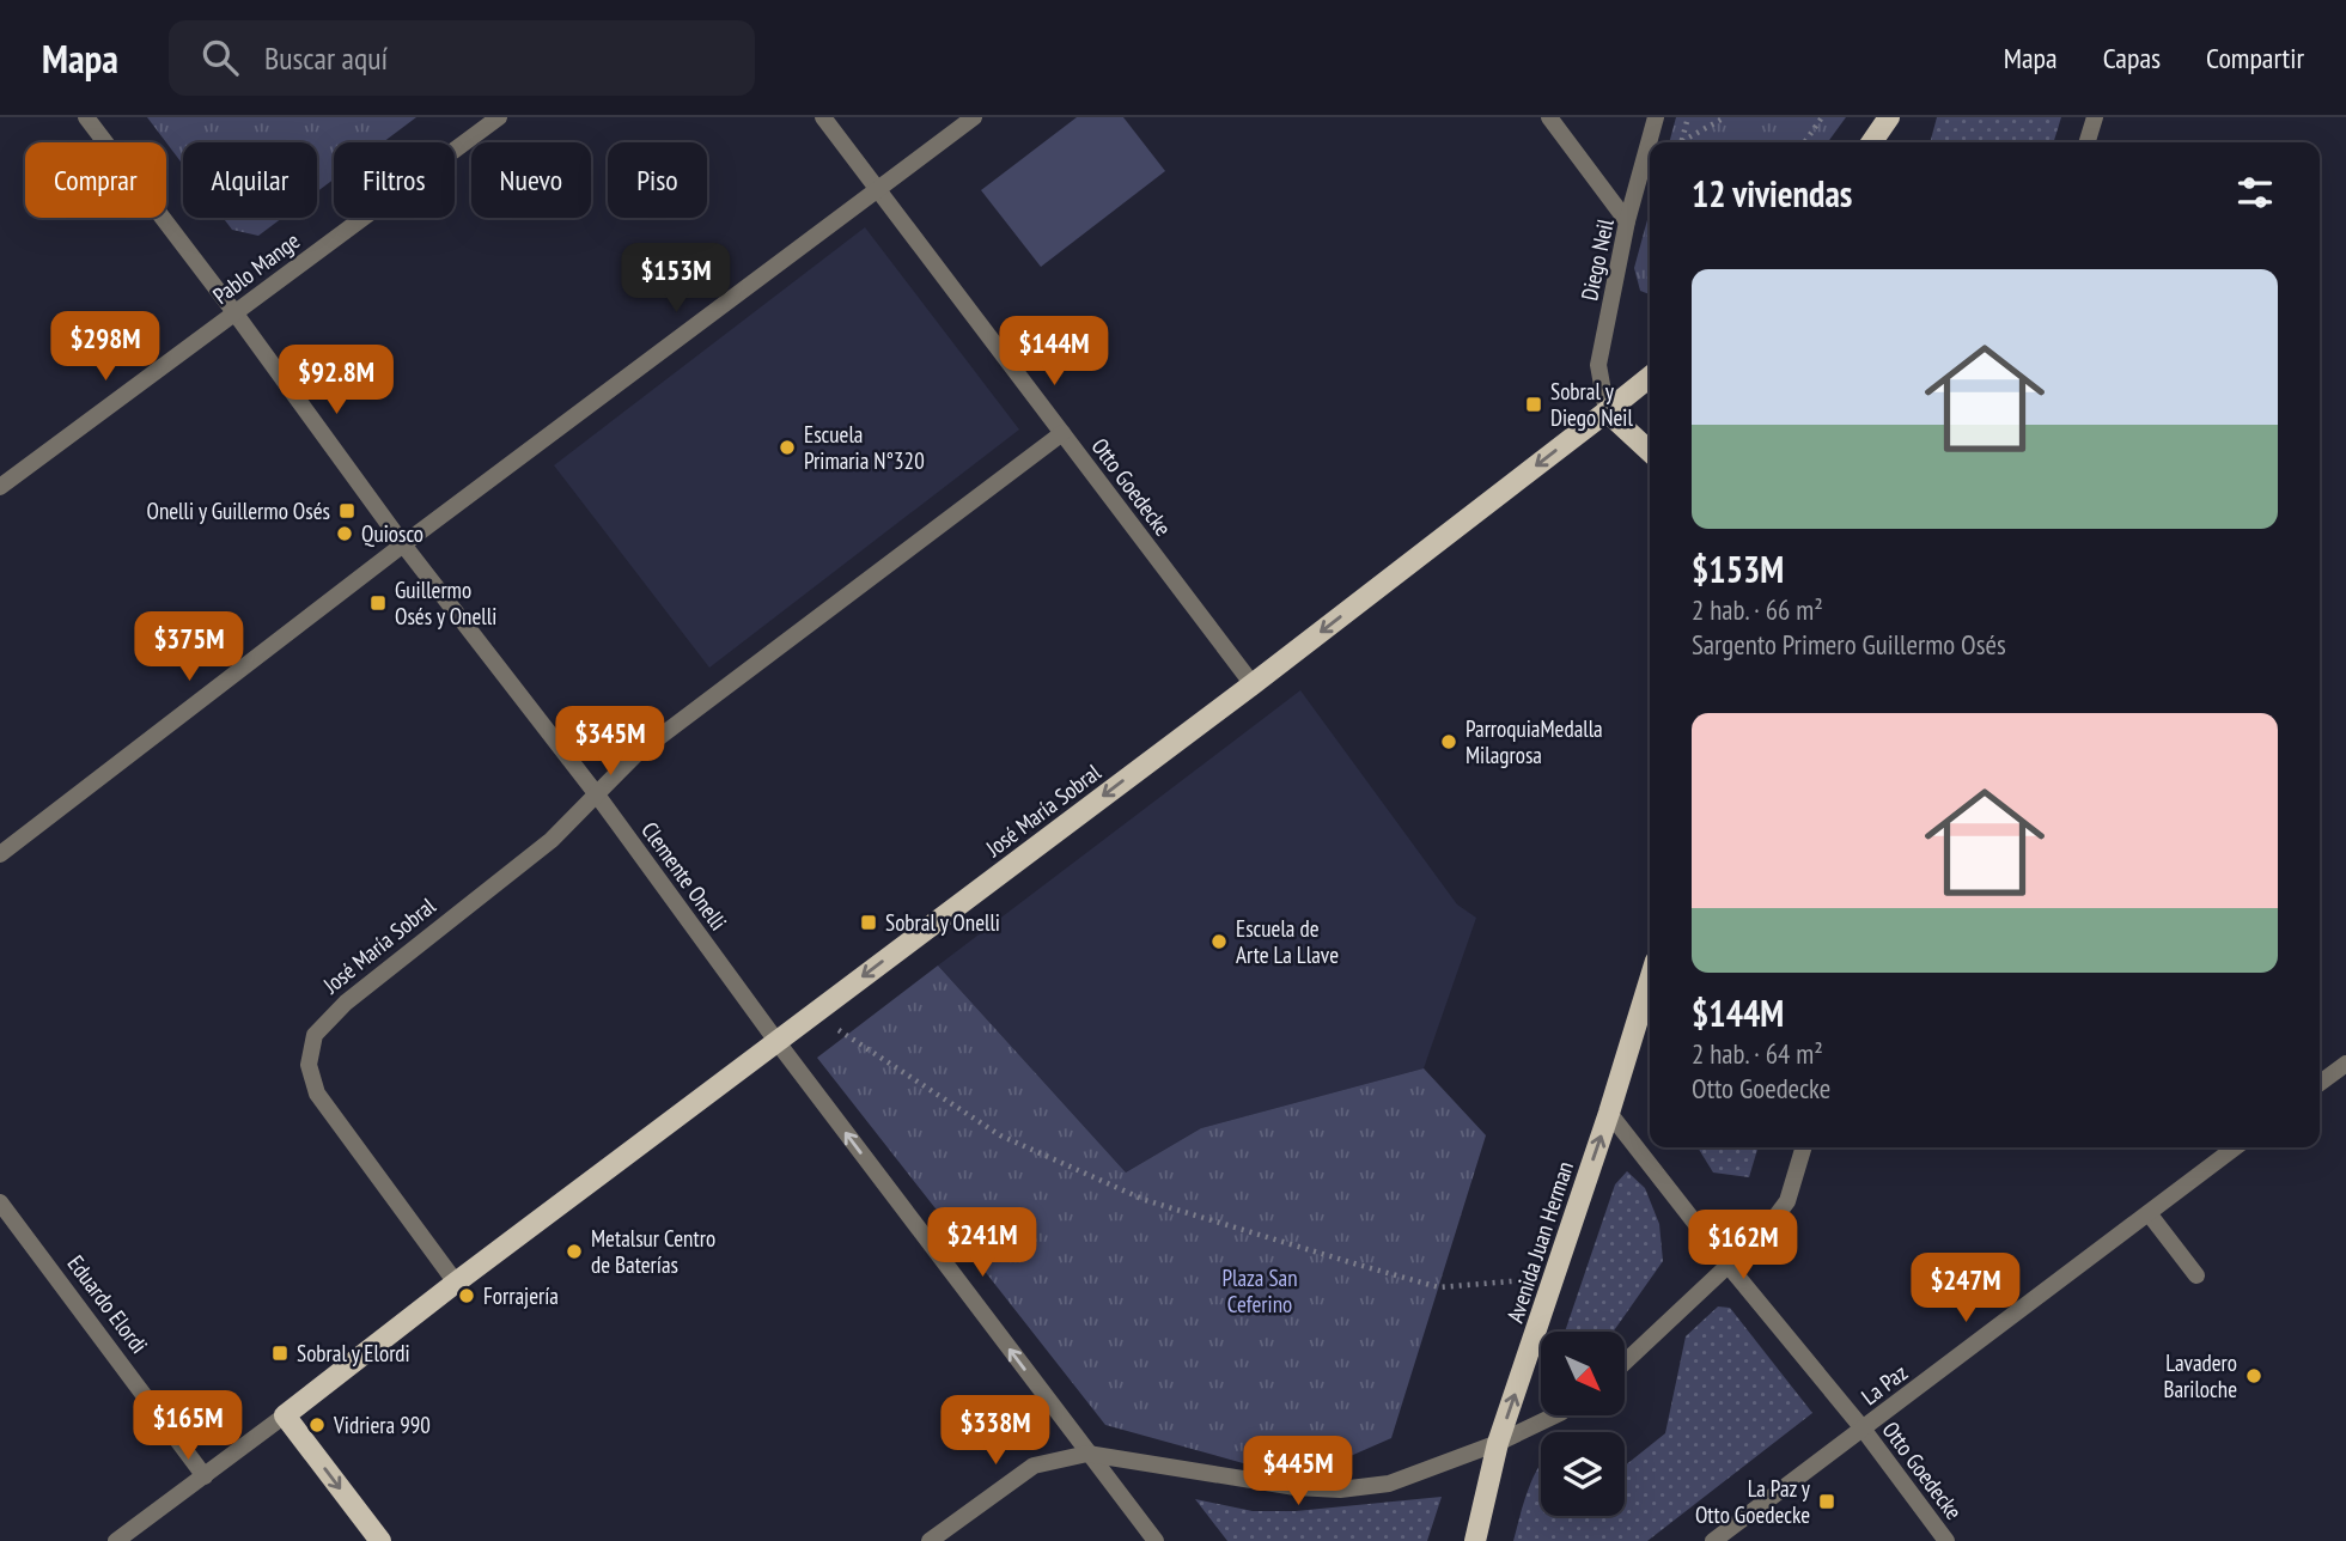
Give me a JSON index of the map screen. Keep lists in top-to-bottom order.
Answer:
{
  "streets": {
    "main road": ["José María Sobral", "Avenida Juan Herman"],
    "street": [
      "Diego Neil",
      "Pablo Mange",
      "Otto Goedecke",
      "Clemente Onelli",
      "Eduardo Elordi",
      "La Paz"
    ]
  },
  "crossings": [
    ["Diego Neil", "José María Sobral"],
    ["Pablo Mange", "Clemente Onelli"],
    ["Otto Goedecke", "José María Sobral"],
    ["Otto Goedecke", "Avenida Juan Herman"],
    ["Otto Goedecke", "La Paz"],
    ["José María Sobral", "Clemente Onelli"],
    ["José María Sobral", "Eduardo Elordi"]
  ],
  "one_way": ["Avenida Juan Herman"],
  "parks": ["Plaza San Ceferino"],
  "places": {
    "transit": [
      "Sobral y Diego Neil",
      "Onelli y Guillermo Osés",
      "Guillermo Osés y Onelli",
      "Sobral y Onelli",
      "Sobral y Elordi",
      "La Paz y Otto Goedecke"
    ],
    "other": [
      "Escuela Primaria N°320",
      "Quiosco",
      "ParroquiaMedalla Milagrosa",
      "Escuela de Arte La Llave",
      "Metalsur Centro de Baterías",
      "Forrajería",
      "Lavadero Bariloche",
      "Vidriera 990"
    ]
  },
  "north": "bottom right",
  "page": {
    "header": "Mapa",
    "search": "Buscar aquí",
    "nav": ["Mapa", "Capas", "Compartir"],
    "chip": [
      "Comprar",
      "Alquilar",
      "Filtros",
      "Nuevo",
      "Piso"
    ],
    "heading": "12 viviendas",
    "price": [
      "$153M",
      "$298M",
      "$144M",
      "$92.8M",
      "$375M",
      "$345M",
      "$241M",
      "$162M",
      "$247M",
      "$165M",
      "$338M",
      "$445M"
    ],
    "list": [
      {
        "name": "$153M",
        "note": "2 hab. · 66 m² · Sargento Primero Guillermo Osés"
      },
      {
        "name": "$144M",
        "note": "2 hab. · 64 m² · Otto Goedecke"
      }
    ]
  }
}
